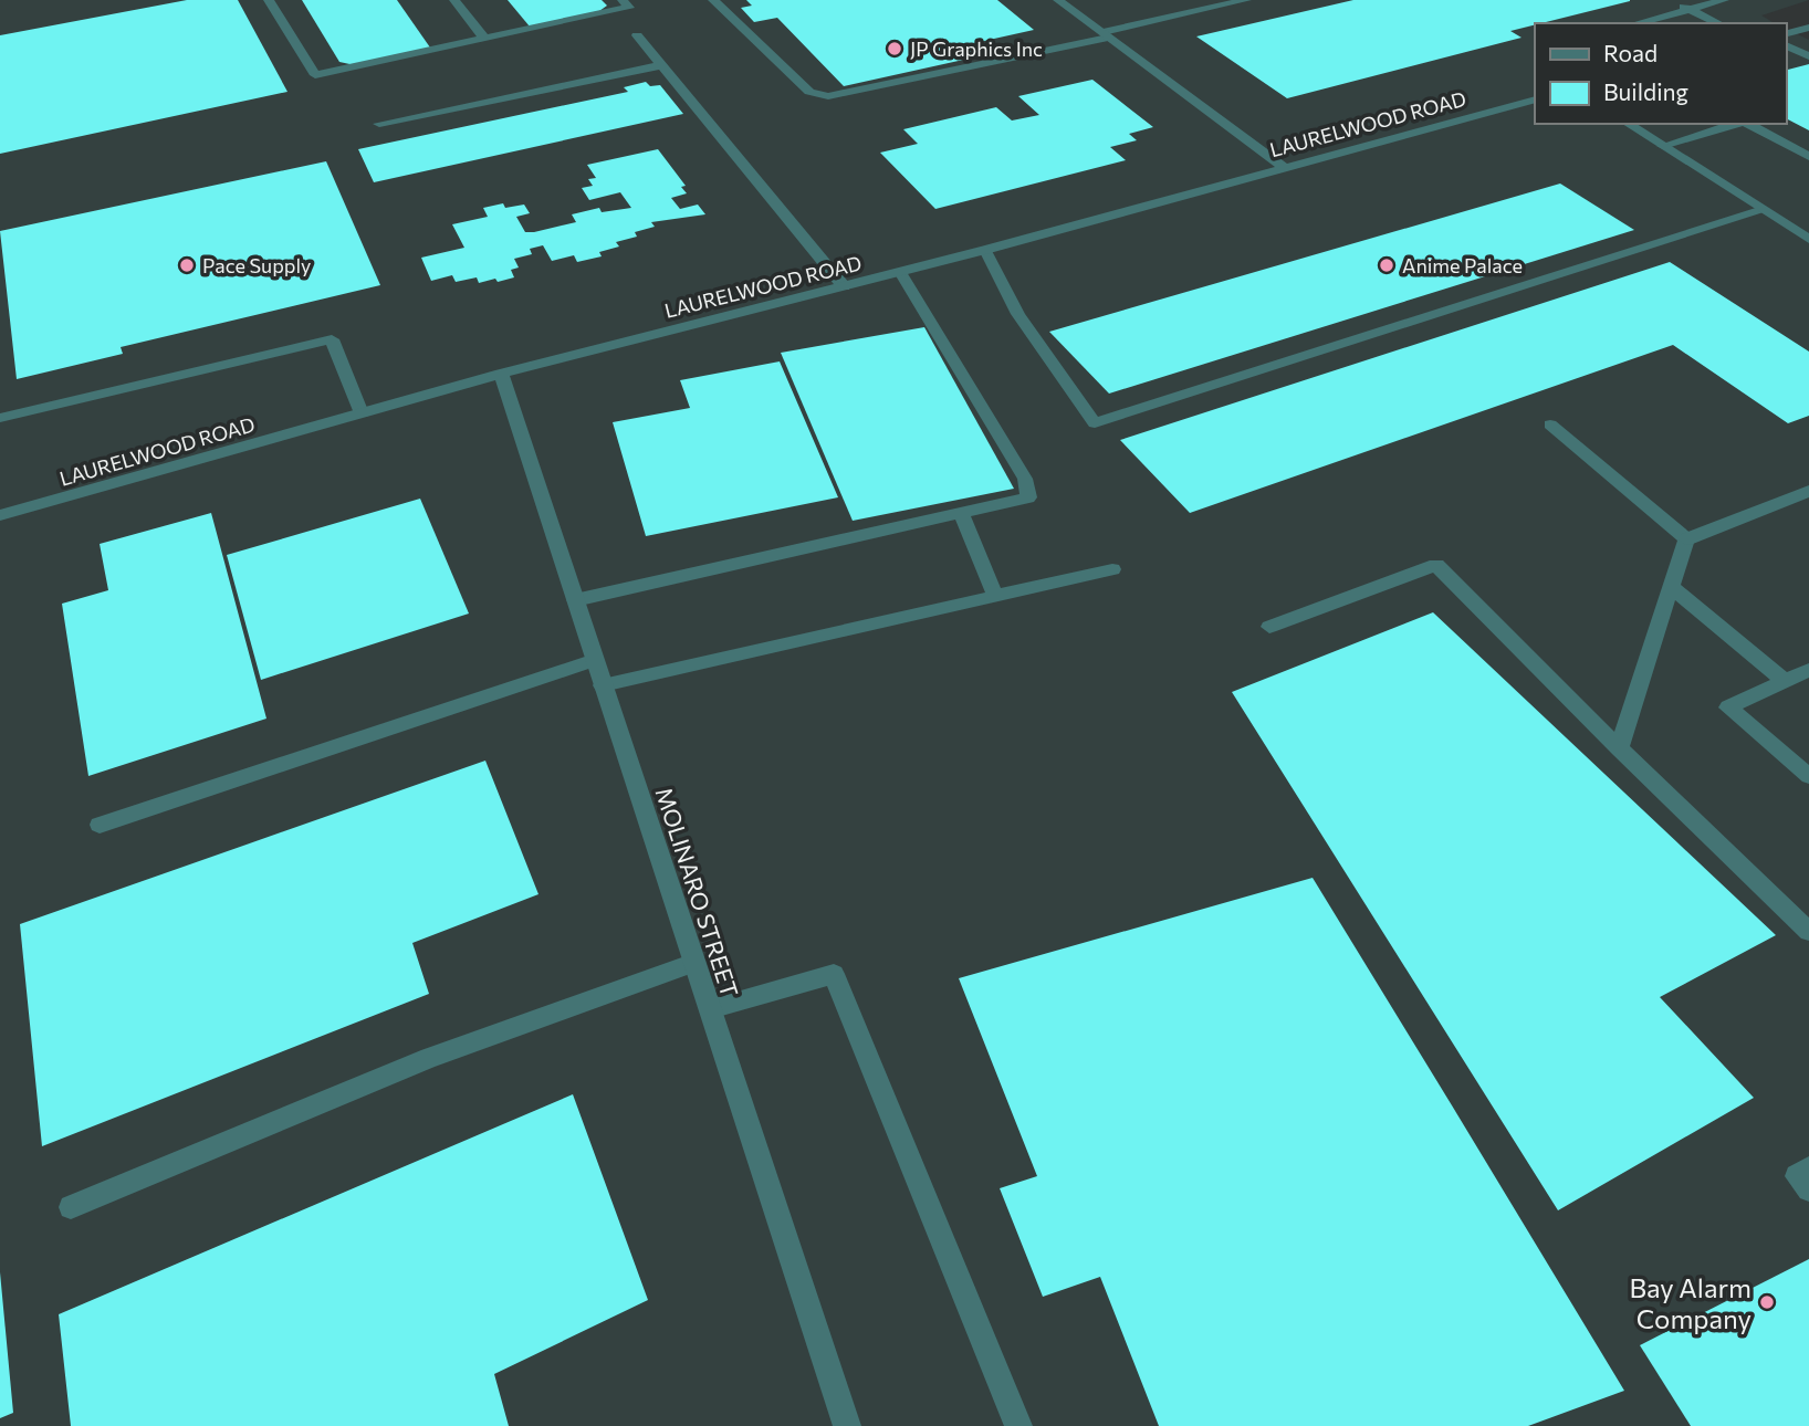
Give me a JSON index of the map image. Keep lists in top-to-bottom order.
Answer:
{
  "streets": {
    "street": ["LAURELWOOD ROAD", "MOLINARO STREET"]
  },
  "crossings": [
    ["LAURELWOOD ROAD", "MOLINARO STREET"]
  ],
  "places": [
    "JP Graphics Inc",
    "Pace Supply",
    "Anime Palace",
    "Bay Alarm Company"
  ],
  "legend": ["Road", "Building"]
}
